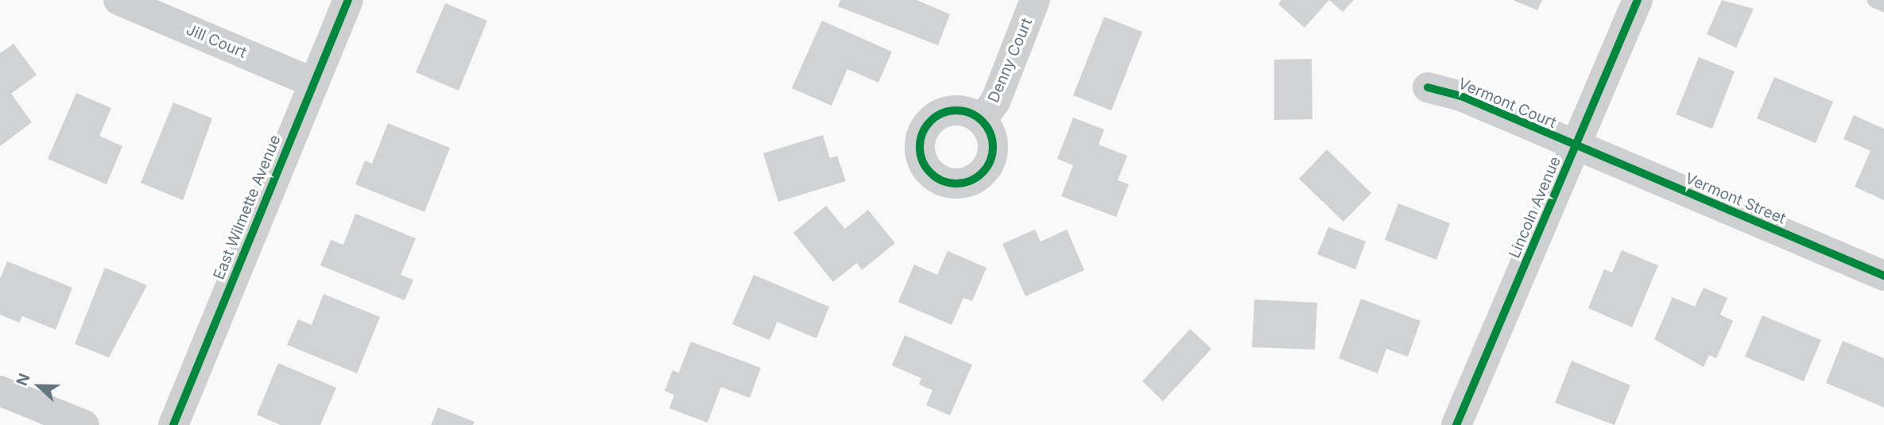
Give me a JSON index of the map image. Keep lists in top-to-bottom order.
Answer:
{
  "streets": {
    "street": [
      "Jill Court",
      "Denny Court",
      "Vermont Court",
      "Vermont Street",
      "East Wilmette Avenue",
      "Lincoln Avenue"
    ]
  },
  "crossings": [
    ["Jill Court", "East Wilmette Avenue"],
    ["Vermont Court", "Vermont Street"],
    ["Vermont Court", "Lincoln Avenue"],
    ["Vermont Street", "Lincoln Avenue"]
  ],
  "north": "left"
}
